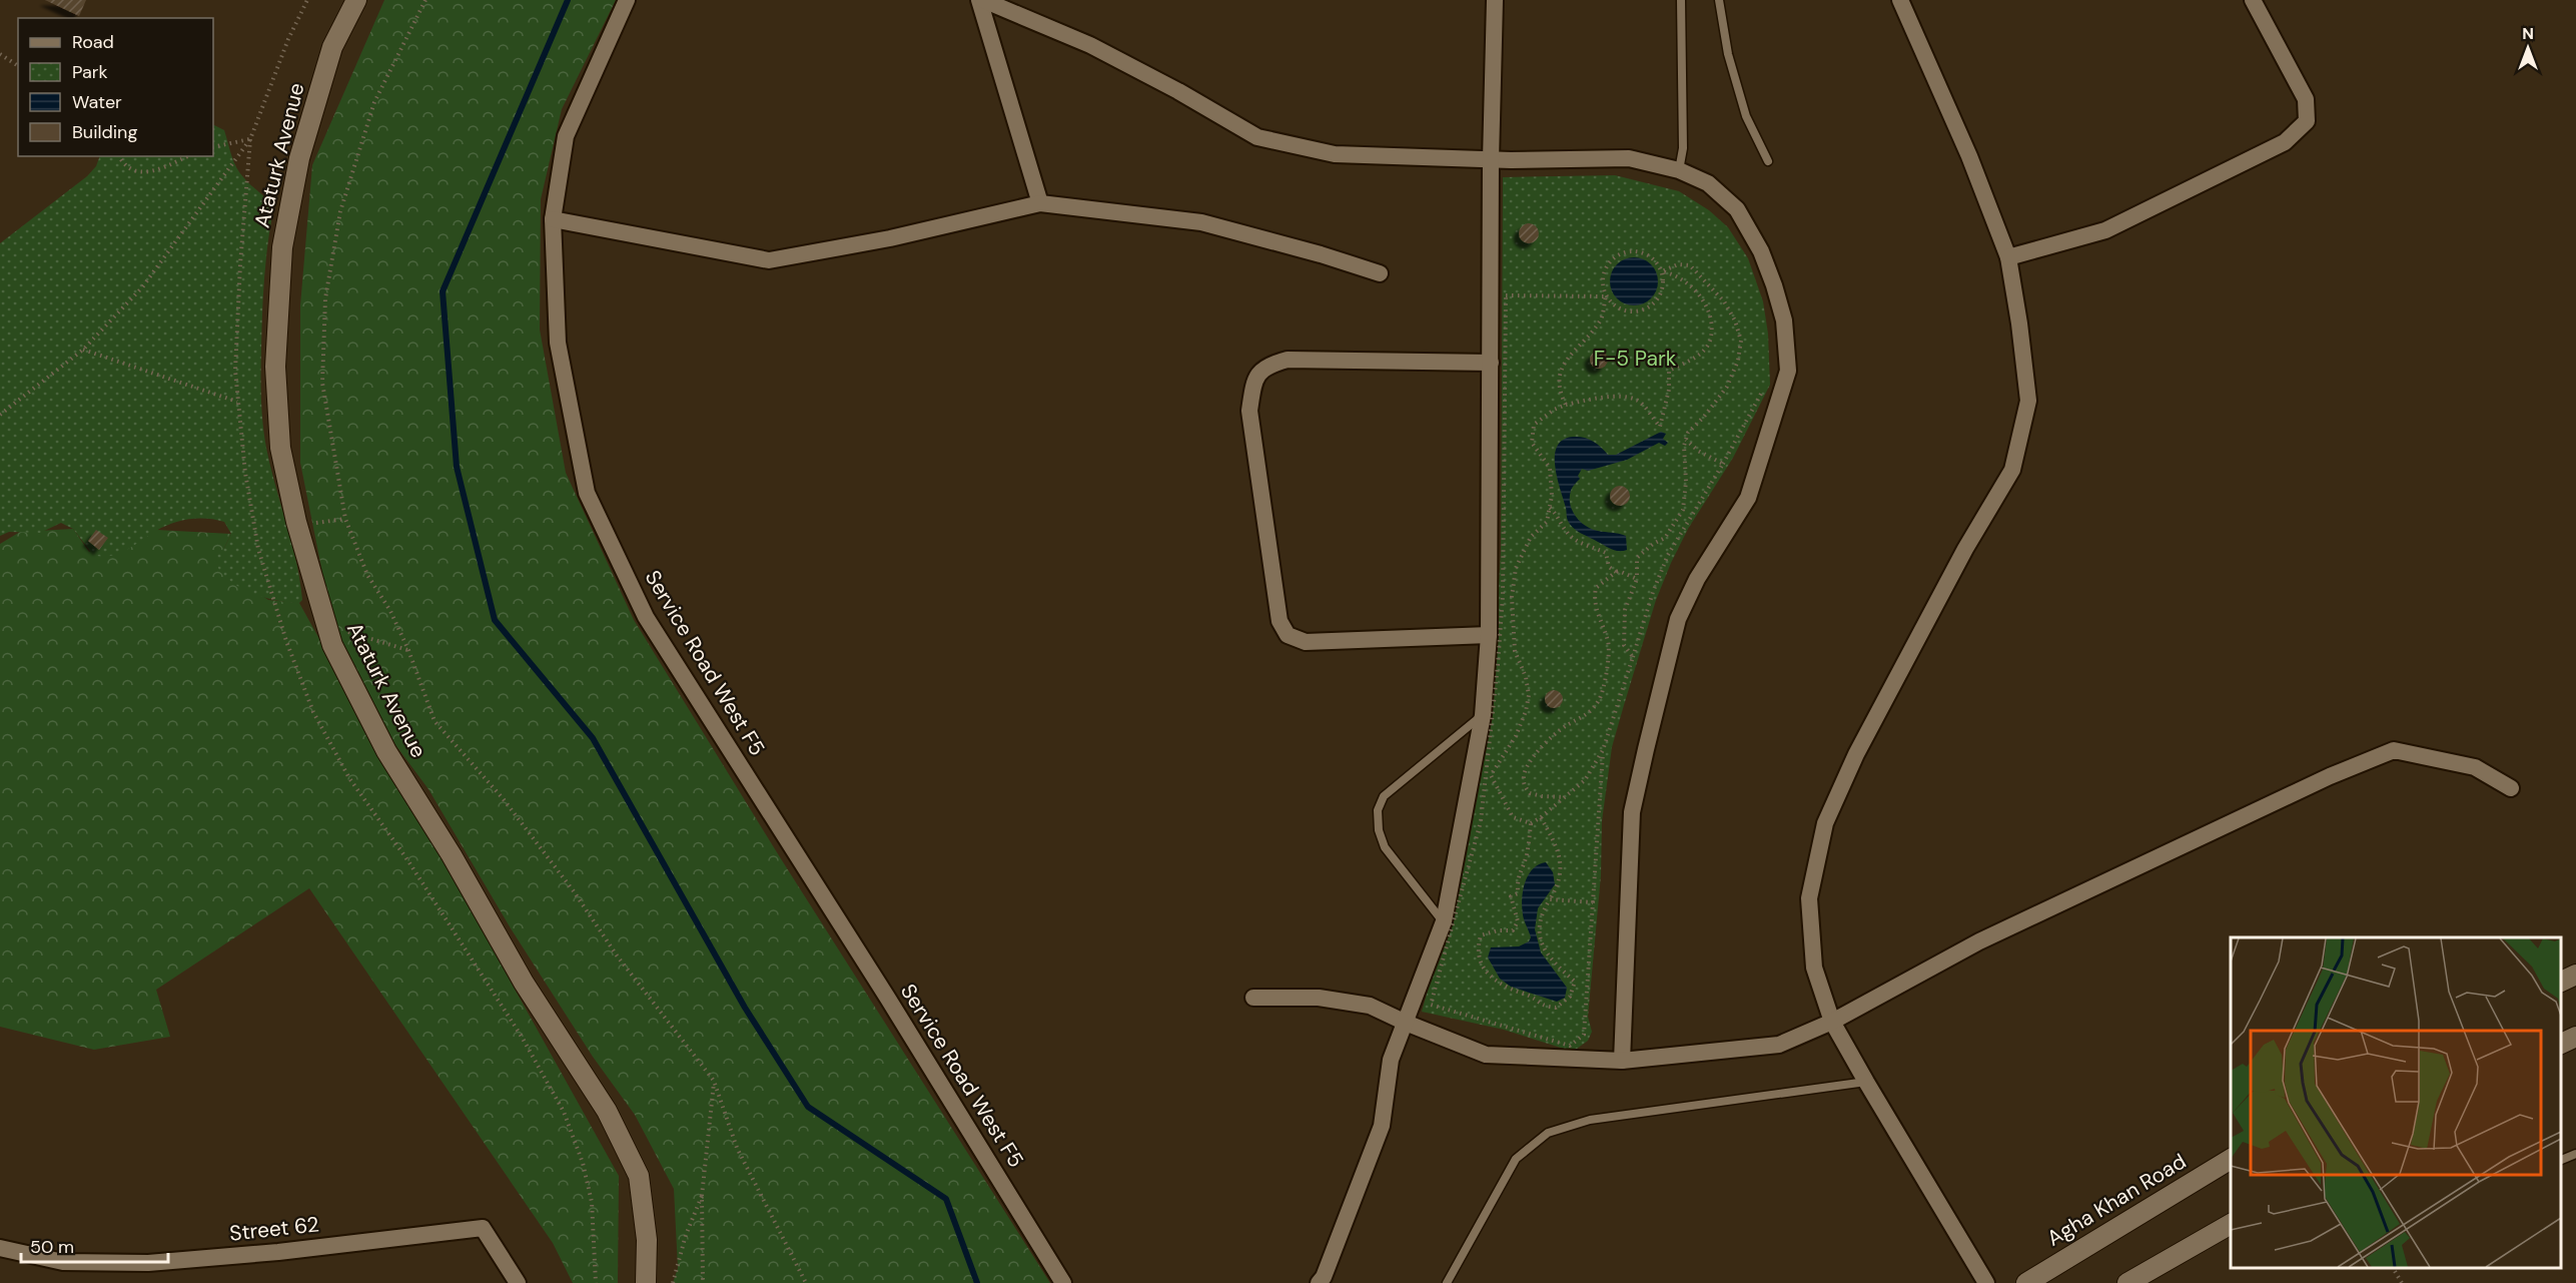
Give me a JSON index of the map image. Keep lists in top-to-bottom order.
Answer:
{
  "streets": {
    "street": [
      "Ataturk Avenue",
      "Service Road West F5",
      "Agha Khan Road",
      "Street 62"
    ]
  },
  "parks": ["F-5 Park"],
  "legend": [
    "Road",
    "Park",
    "Water",
    "Building"
  ],
  "scale_bar": "50 m",
  "north": "top"
}
